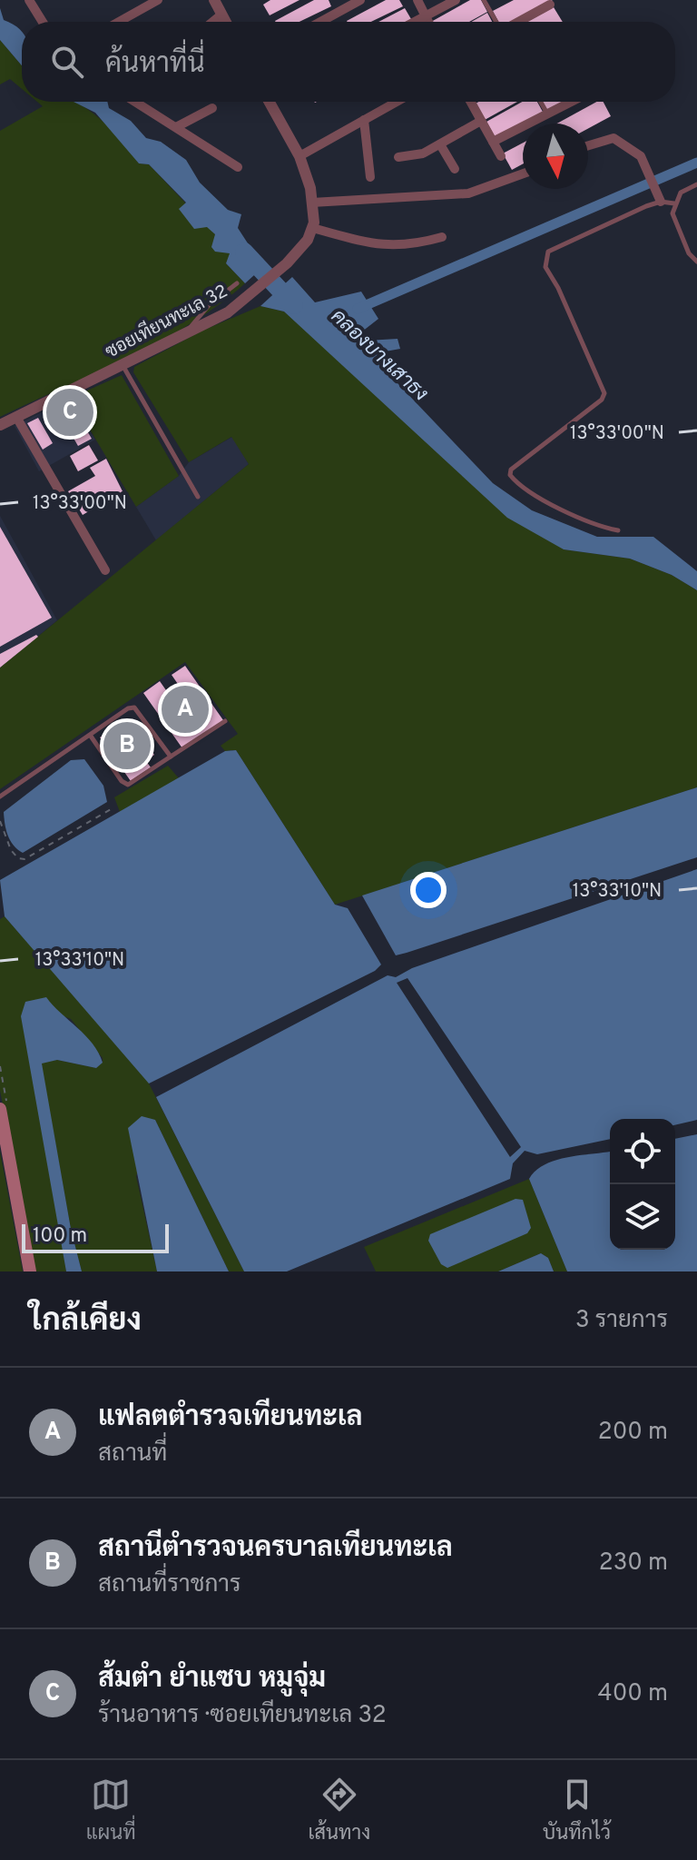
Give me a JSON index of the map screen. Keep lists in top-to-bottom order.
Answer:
{
  "streets": {
    "street": ["ซอยเทียนทะเล 32"]
  },
  "water": ["คลองบางเสาธง"],
  "scale_bar": "100 m",
  "north": "bottom",
  "page": {
    "search": "ค้นหาที่นี่",
    "pins": ["C", "A", "B"],
    "scale": "100 m",
    "heading": ["ใกล้เคียง", "3 รายการ"],
    "list": [
      {
        "mark": "A",
        "name": "แฟลตตำรวจเทียนทะเล",
        "note": "สถานที่",
        "value": "200 m"
      },
      {
        "mark": "B",
        "name": "สถานีตำรวจนครบาลเทียนทะเล",
        "note": "สถานที่ราชการ",
        "value": "230 m"
      },
      {
        "mark": "C",
        "name": "ส้มตำ ยำแซบ หมูจุ่ม",
        "note": "ร้านอาหาร · ซอยเทียนทะเล 32",
        "value": "400 m"
      }
    ],
    "nav": ["แผนที่", "เส้นทาง", "บันทึกไว้"]
  },
  "coordinates": ["13°33'00\"N", "13°33'10\"N"]
}
